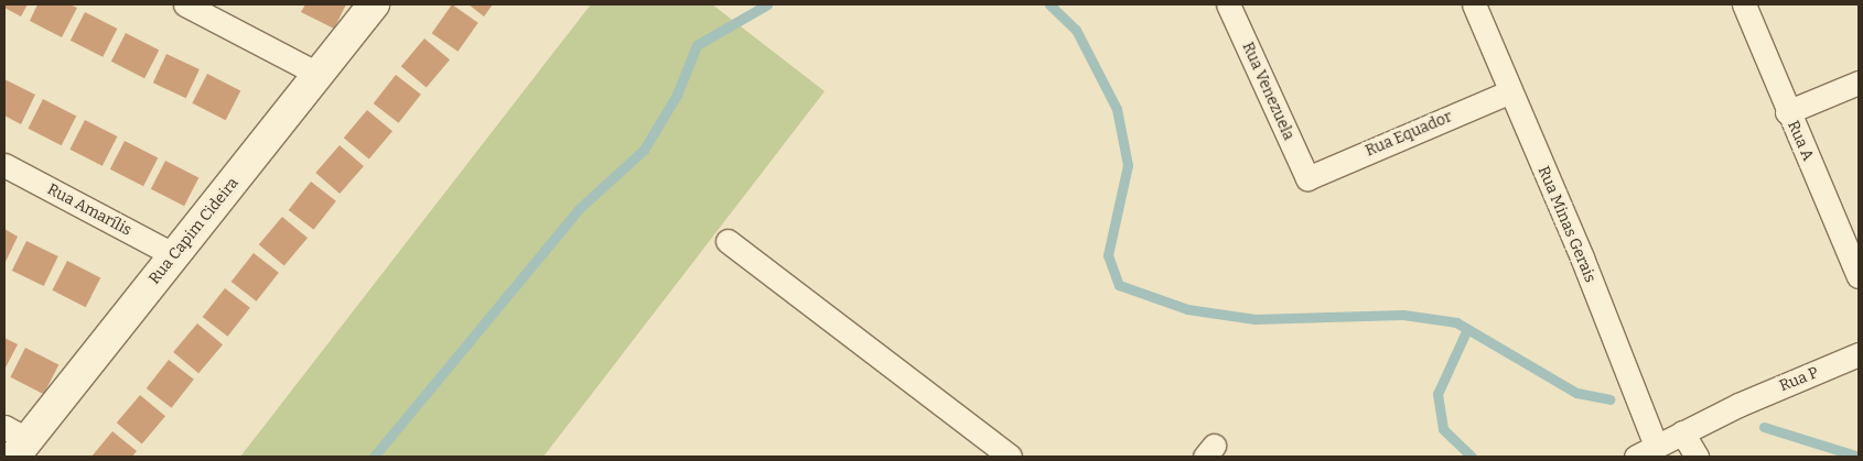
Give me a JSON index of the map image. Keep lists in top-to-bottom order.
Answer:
{
  "streets": {
    "street": [
      "Rua Venezuela",
      "Rua Equador",
      "Rua A",
      "Rua Amarílis",
      "Rua Minas Gerais",
      "Rua Capim Cideira",
      "Rua P"
    ]
  },
  "crossings": [
    ["Rua Venezuela", "Rua Equador"],
    ["Rua Equador", "Rua Minas Gerais"],
    ["Rua Amarílis", "Rua Capim Cideira"],
    ["Rua Minas Gerais", "Rua P"]
  ]
}
